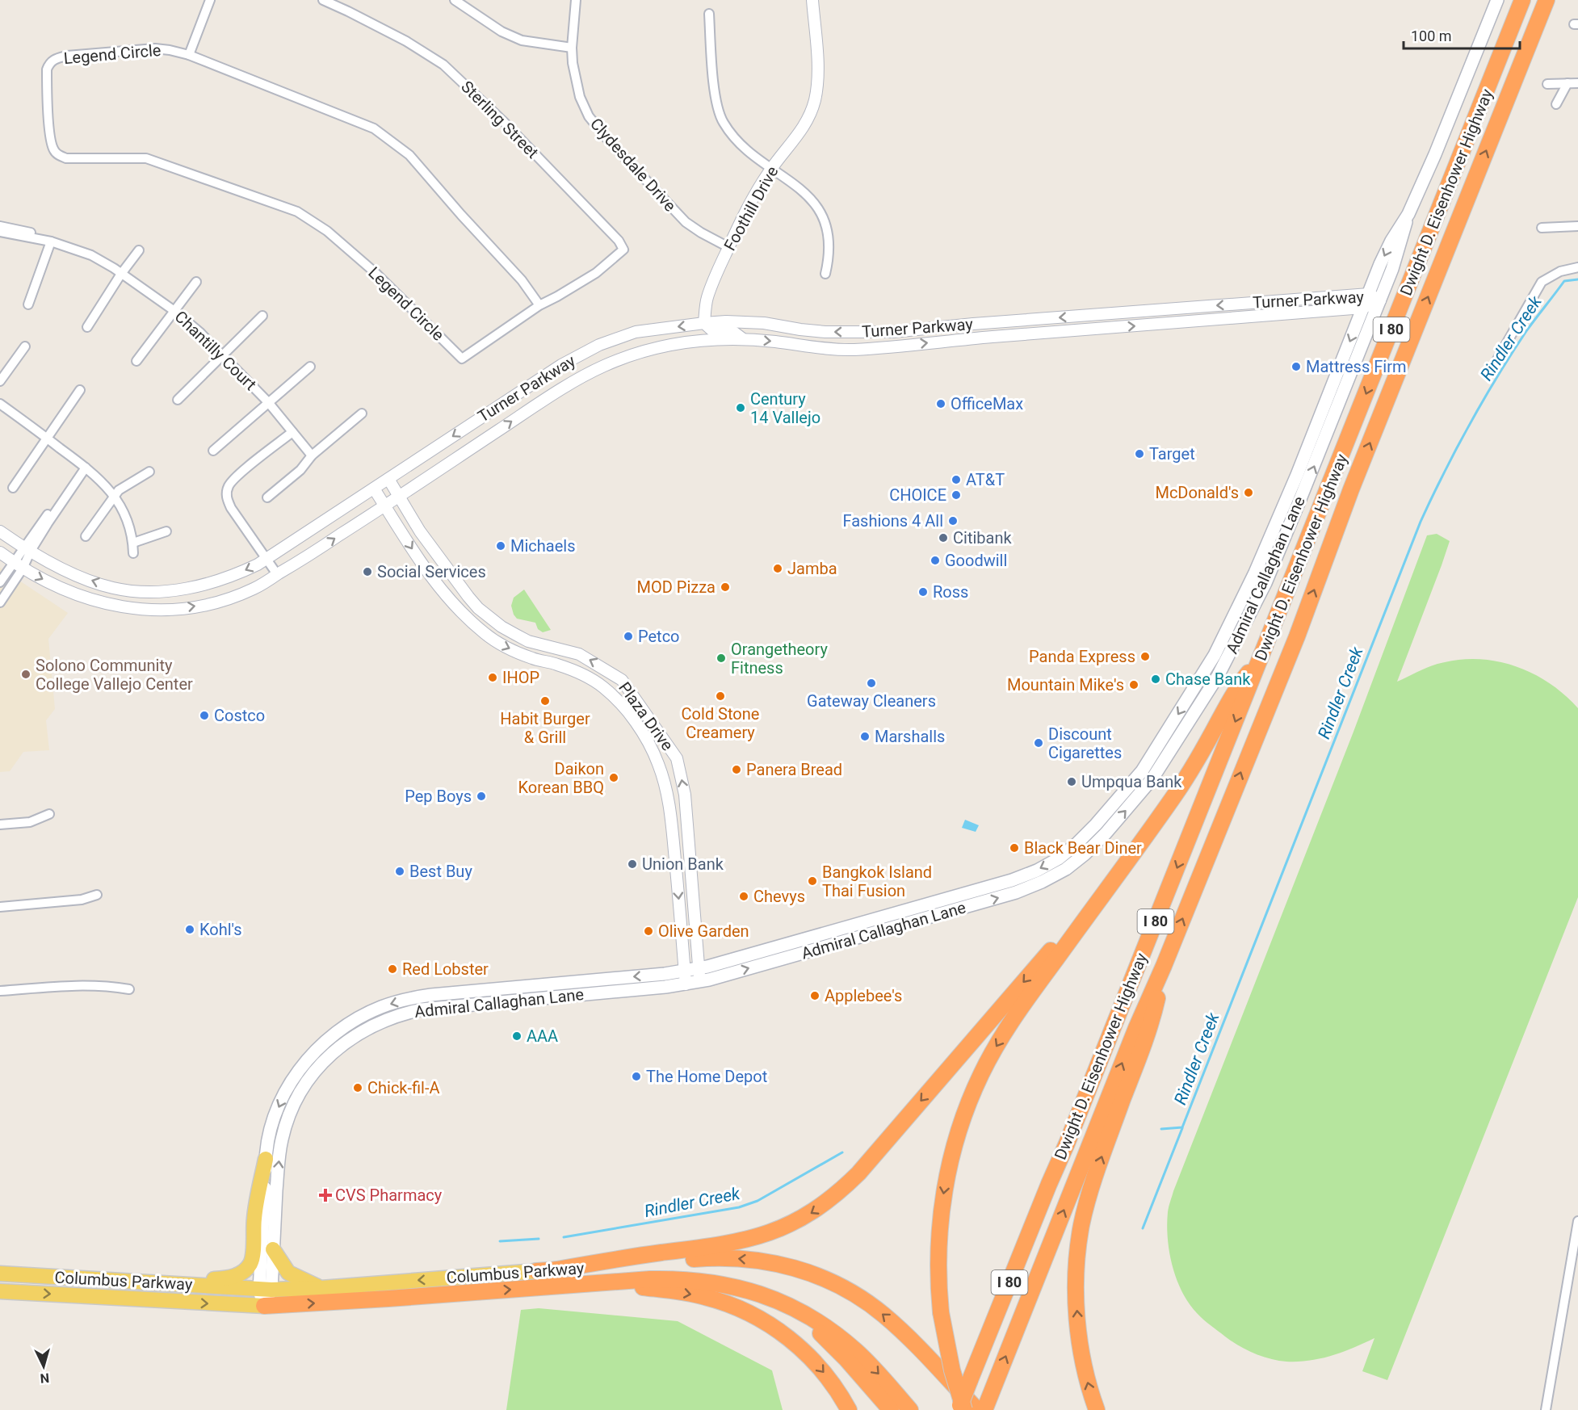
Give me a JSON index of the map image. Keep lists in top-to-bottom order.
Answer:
{
  "streets": {
    "highway": ["Dwight D. Eisenhower Highway", "I 80", "Columbus Parkway"],
    "main road": ["Admiral Callaghan Lane"],
    "street": [
      "Legend Circle",
      "Sterling Street",
      "Clydesdale Drive",
      "Foothill Drive",
      "Turner Parkway",
      "Chantilly Court",
      "Plaza Drive"
    ]
  },
  "crossings": [
    ["Legend Circle", "Sterling Street"],
    ["Clydesdale Drive", "Foothill Drive"],
    ["Dwight D. Eisenhower Highway", "Columbus Parkway"],
    ["Foothill Drive", "Turner Parkway"],
    ["Turner Parkway", "Admiral Callaghan Lane"],
    ["Turner Parkway", "Plaza Drive"],
    ["Admiral Callaghan Lane", "Plaza Drive"],
    ["Admiral Callaghan Lane", "Columbus Parkway"]
  ],
  "water": ["Rindler Creek"],
  "places": {
    "other": [
      "Mattress Firm",
      "OfficeMax",
      "Century 14 Vallejo",
      "Target",
      "AT&T",
      "McDonald's",
      "CHOICE",
      "Fashions 4 All",
      "Citibank",
      "Michaels",
      "Goodwill",
      "Jamba",
      "Social Services",
      "MOD Pizza",
      "Ross",
      "Petco",
      "Panda Express",
      "Orangetheory Fitness",
      "Solono Community College Vallejo Center",
      "IHOP",
      "Chase Bank",
      "Gateway Cleaners",
      "Mountain Mike's",
      "Cold Stone Creamery",
      "Habit Burger & Grill",
      "Costco",
      "Marshalls",
      "Discount Cigarettes",
      "Panera Bread",
      "Daikon Korean BBQ",
      "Umpqua Bank",
      "Pep Boys",
      "Black Bear Diner",
      "Union Bank",
      "Best Buy",
      "Bangkok Island Thai Fusion",
      "Chevys",
      "Kohl's",
      "Olive Garden",
      "Red Lobster",
      "Applebee's",
      "AAA",
      "The Home Depot",
      "Chick-fil-A"
    ],
    "health": ["CVS Pharmacy"]
  },
  "scale_bar": "100 m",
  "north": "bottom"
}
